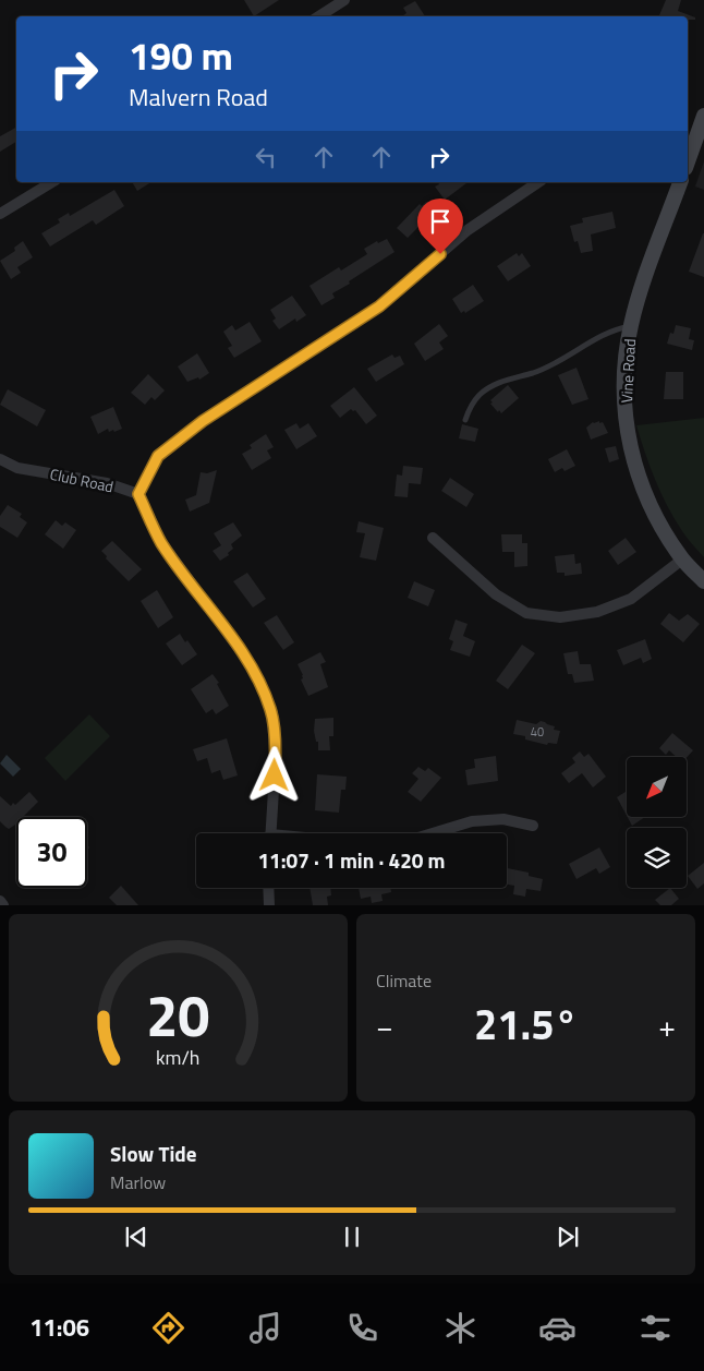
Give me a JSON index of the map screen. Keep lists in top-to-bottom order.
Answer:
{
  "streets": {
    "street": ["Vine Road", "Club Road"]
  },
  "house_numbers": ["40"],
  "north": "bottom left",
  "page": {
    "turn": ["190 m", "Malvern Road"],
    "limit": "30",
    "trip": "11:07 · 1 min · 420 m",
    "tile": "Climate",
    "heat": ["−", "21.5°", "+"],
    "song": ["Slow Tide", "Marlow"],
    "tabs": "11:06",
    "gauge": ["20", "km/h"]
  }
}
